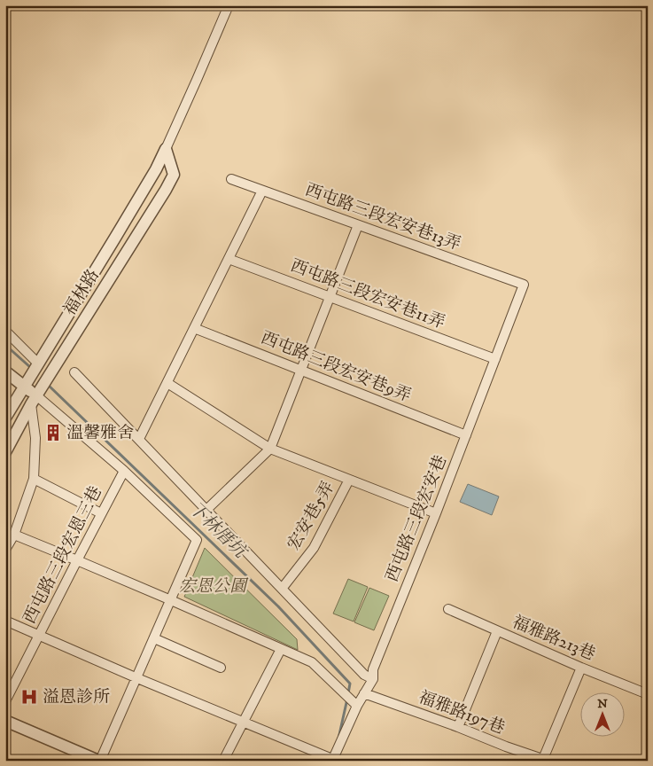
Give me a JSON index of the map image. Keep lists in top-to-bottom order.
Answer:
{
  "streets": {
    "street": [
      "西屯路三段宏安巷13弄",
      "福林路",
      "西屯路三段宏安巷11弄",
      "西屯路三段宏安巷9弄",
      "宏安巷5弄",
      "西屯路三段宏安巷",
      "西屯路三段宏恩三巷",
      "福雅路213巷",
      "福雅路197巷"
    ]
  },
  "crossings": [
    ["西屯路三段宏安巷13弄", "西屯路三段宏安巷"],
    ["西屯路三段宏安巷11弄", "西屯路三段宏安巷"],
    ["西屯路三段宏安巷9弄", "西屯路三段宏安巷"],
    ["西屯路三段宏安巷", "福雅路197巷"]
  ],
  "water": ["下林厝坑"],
  "parks": ["宏恩公園"],
  "places": {
    "building": ["溫馨雅舍"],
    "hospital": ["溢恩診所"]
  },
  "north": "top"
}
